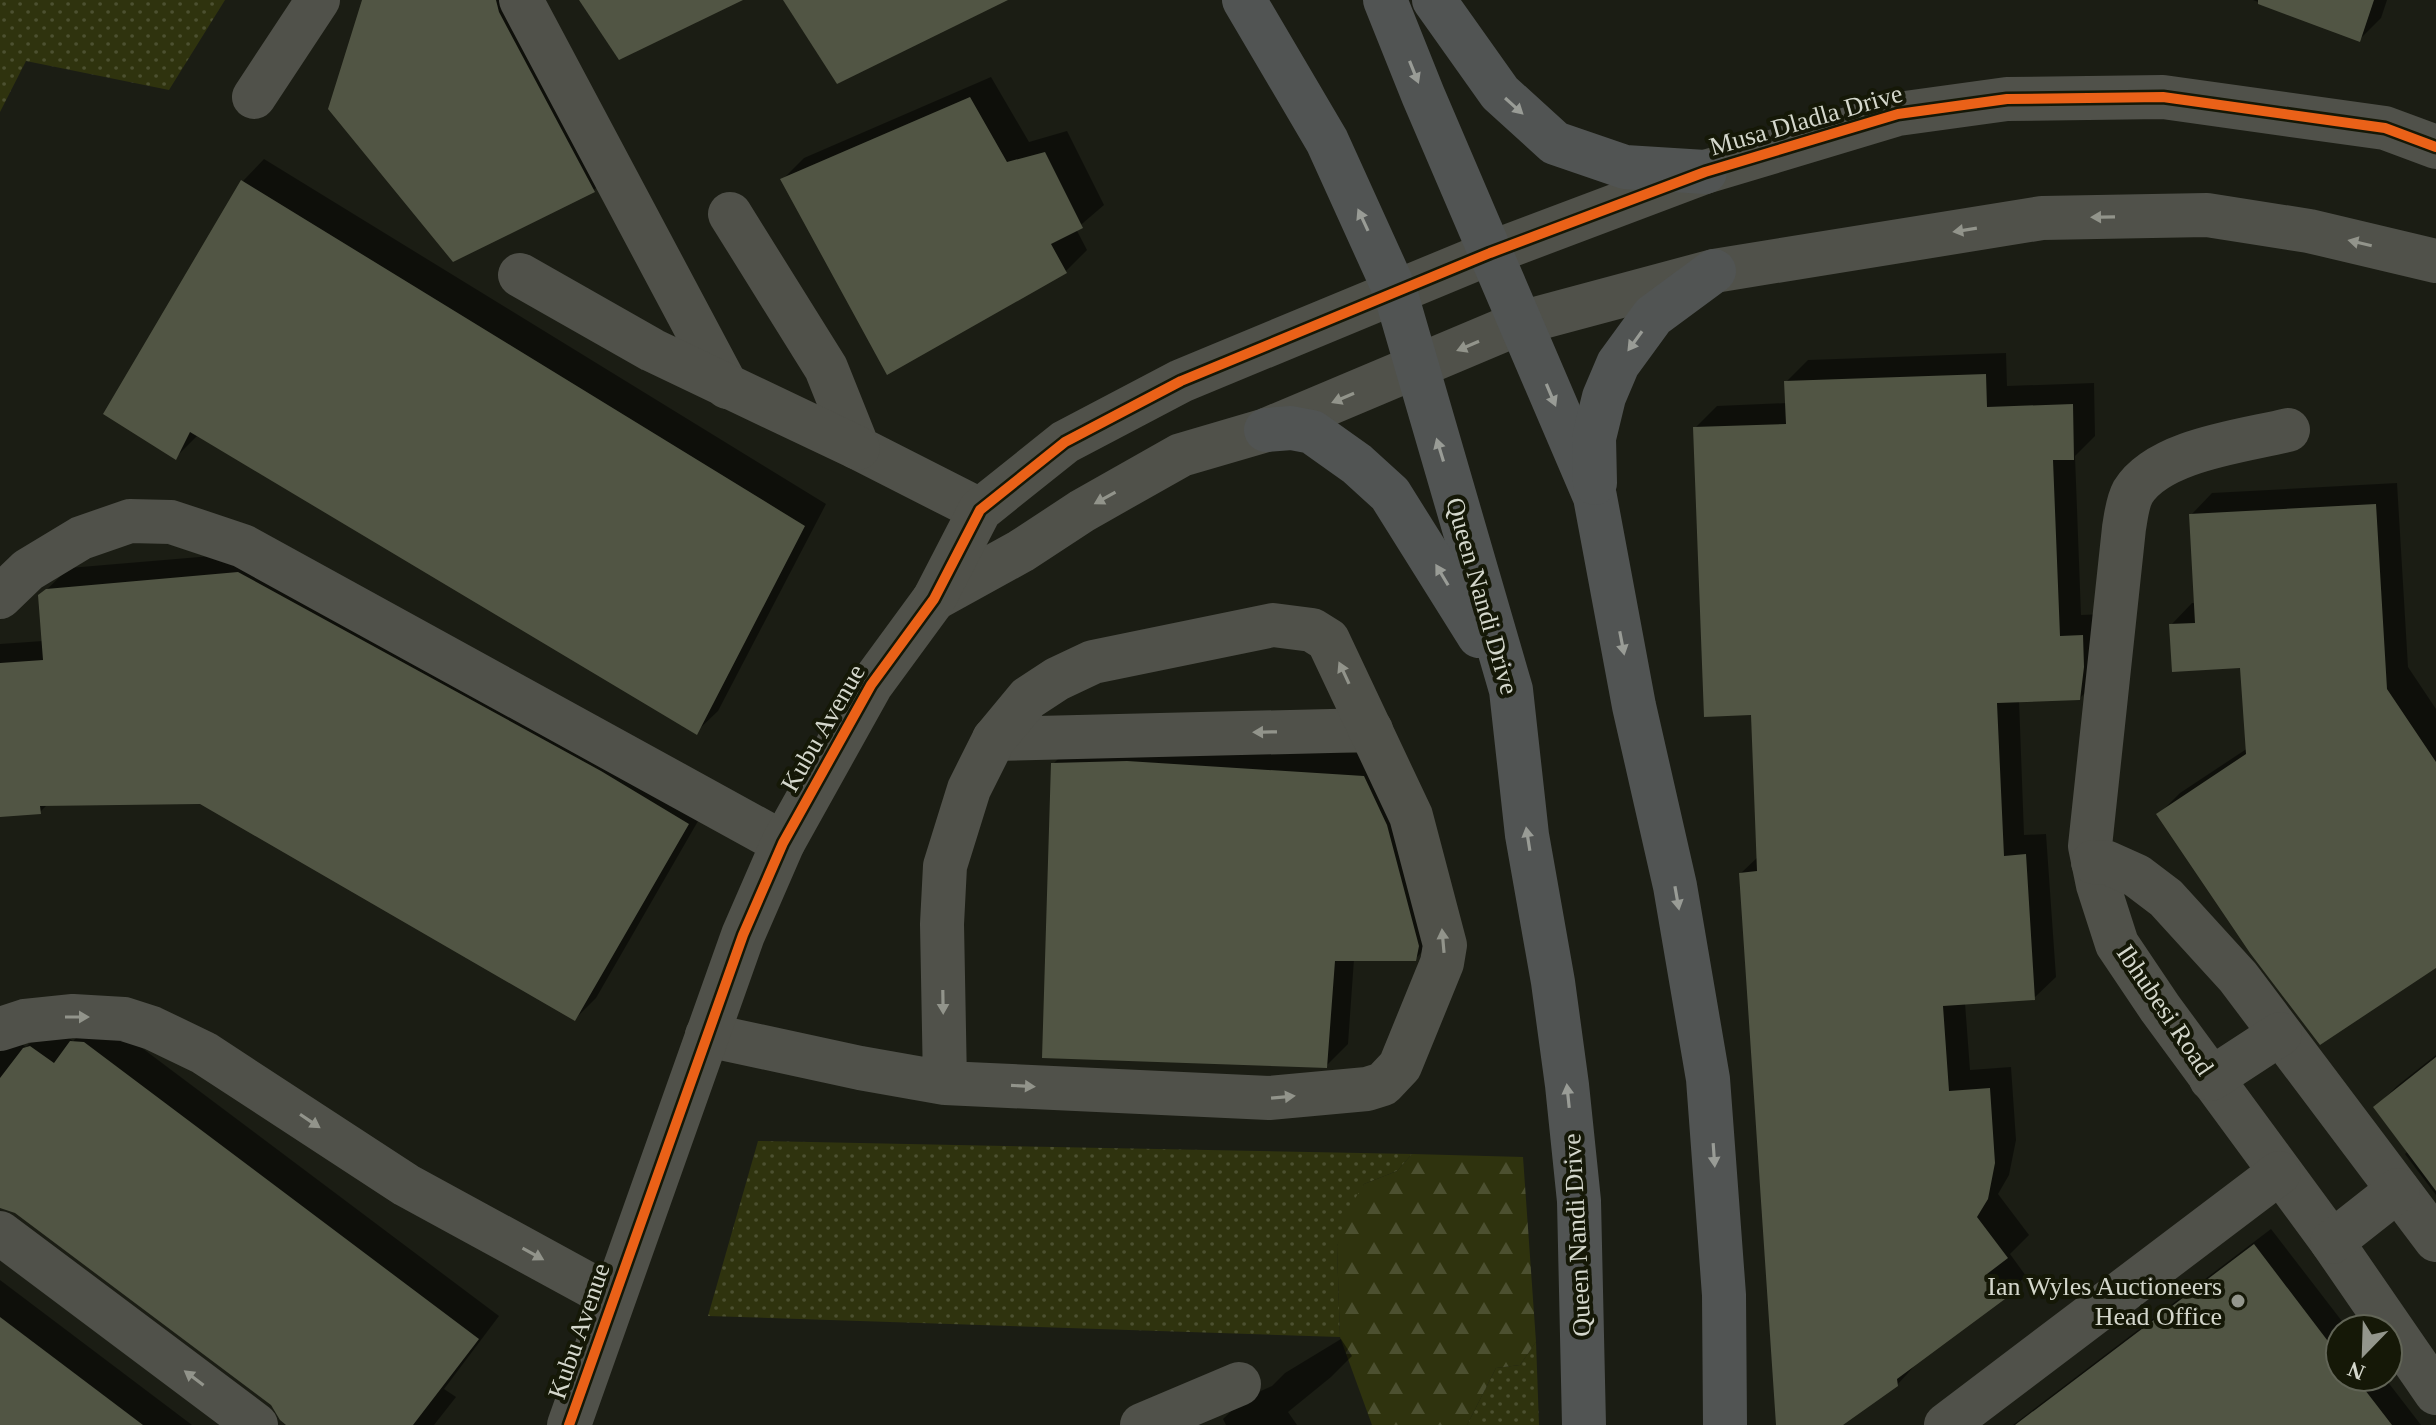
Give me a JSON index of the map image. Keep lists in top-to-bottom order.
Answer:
{
  "streets": {
    "main road": ["Queen Nandi Drive"],
    "street": ["Musa Dladla Drive", "Kubu Avenue", "Ibhubesi Road"]
  },
  "crossings": [
    ["Musa Dladla Drive", "Queen Nandi Drive"],
    ["Musa Dladla Drive", "Kubu Avenue"],
    ["Queen Nandi Drive", "Kubu Avenue"]
  ],
  "places": ["Ian Wyles Auctioneers Head Office"],
  "north": "bottom left"
}
